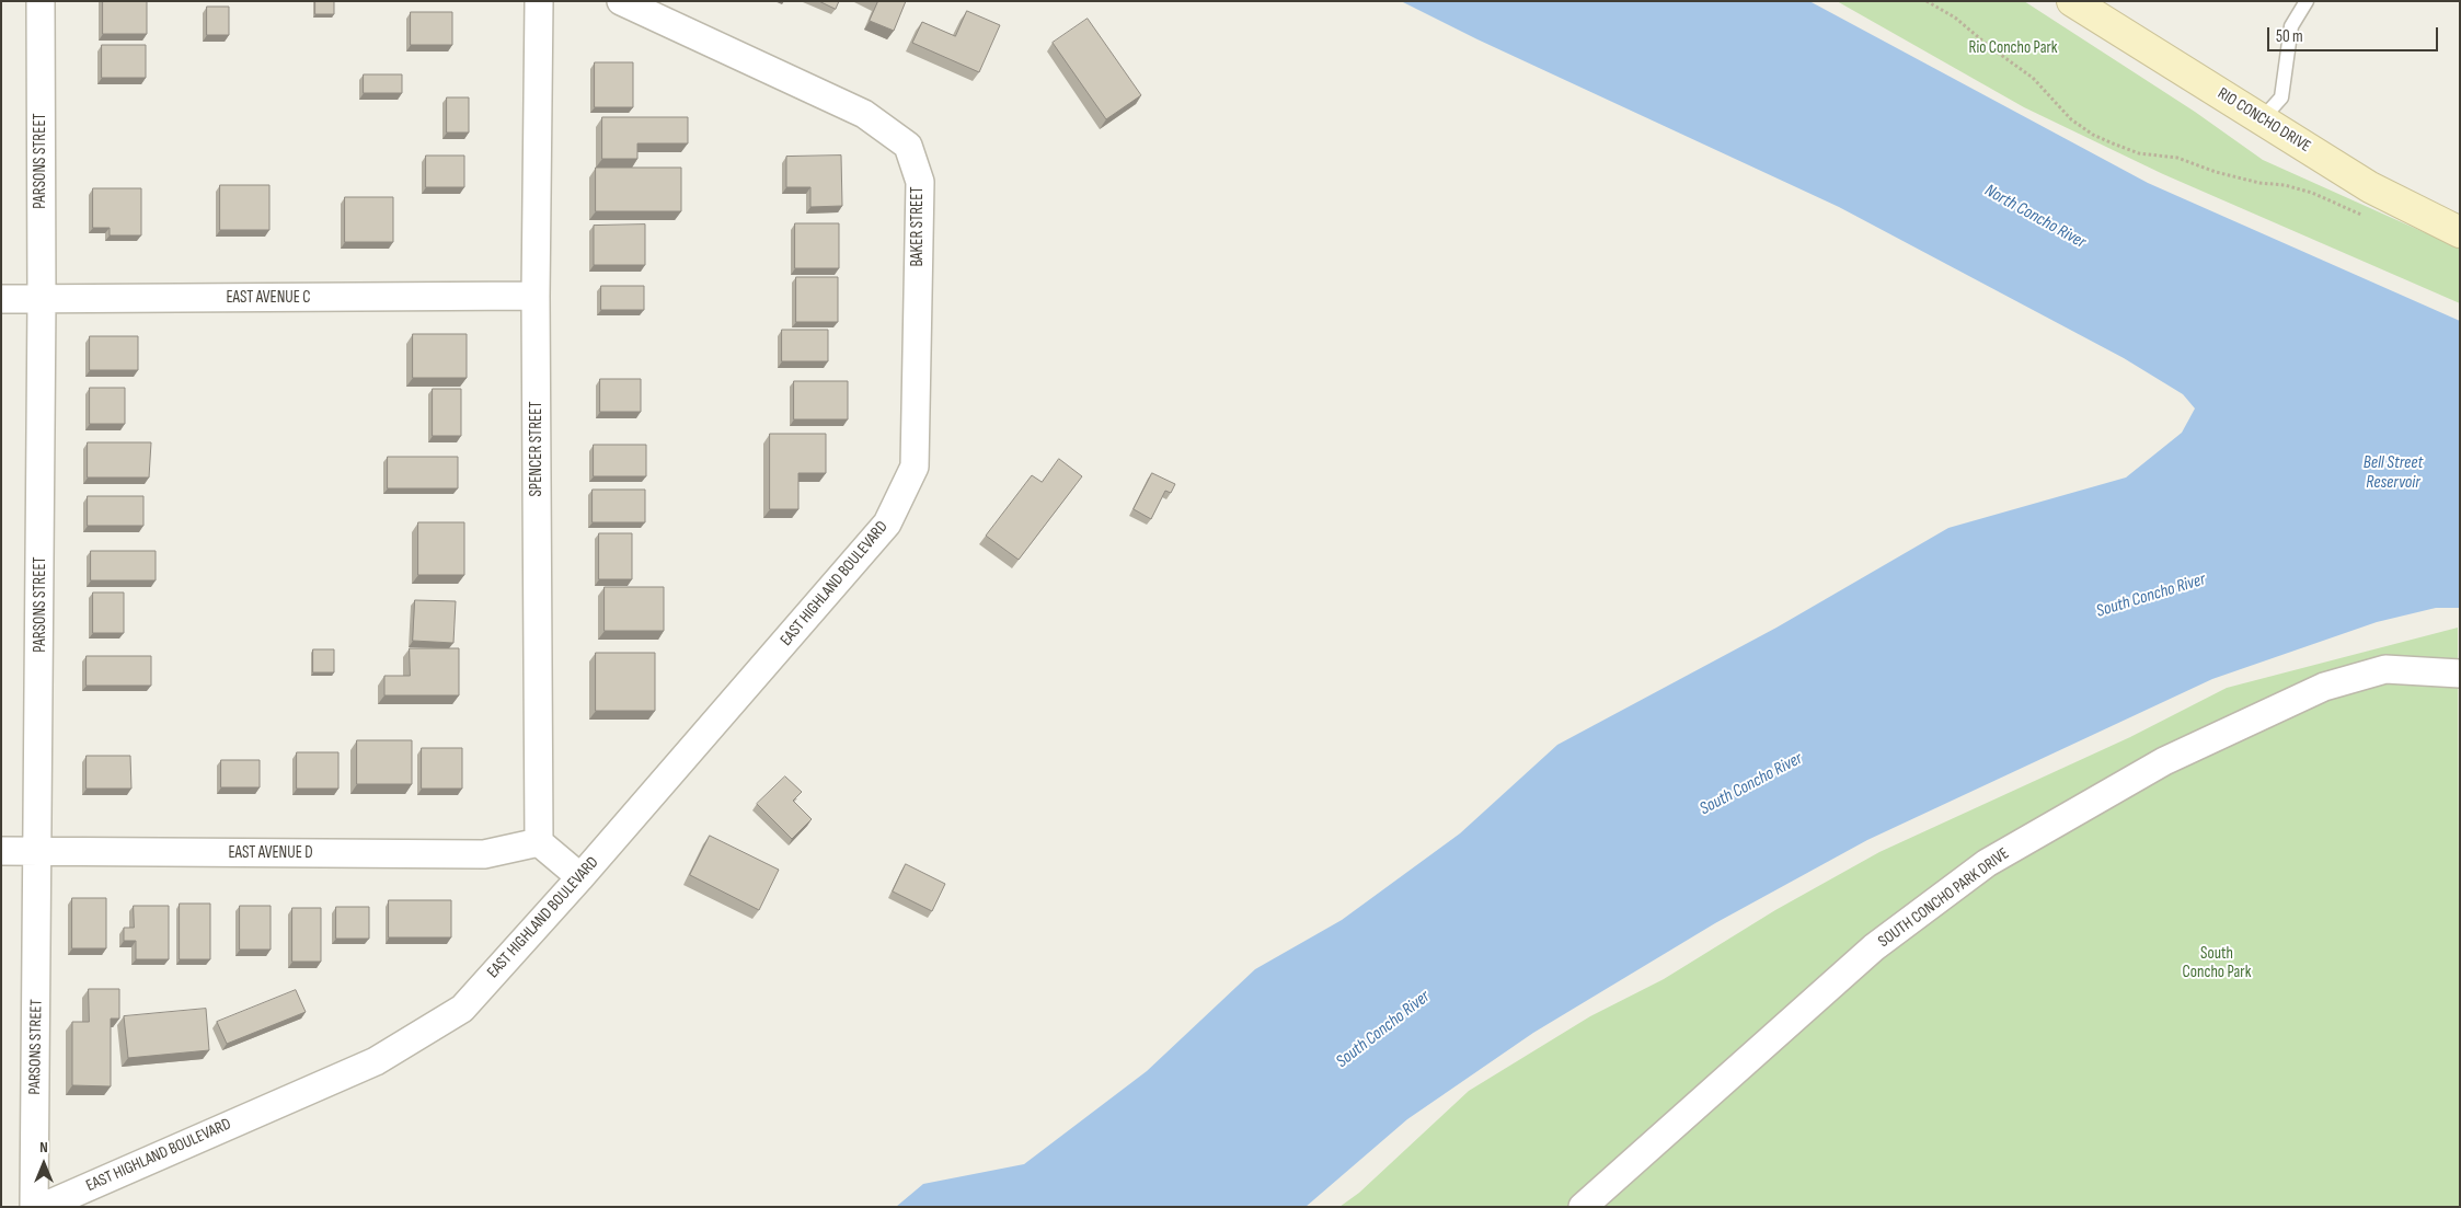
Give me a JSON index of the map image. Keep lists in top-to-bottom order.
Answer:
{
  "streets": {
    "street": [
      "RIO CONCHO DRIVE",
      "PARSONS STREET",
      "BAKER STREET",
      "EAST AVENUE C",
      "SPENCER STREET",
      "EAST HIGHLAND BOULEVARD",
      "EAST AVENUE D",
      "SOUTH CONCHO PARK DRIVE"
    ]
  },
  "crossings": [
    ["PARSONS STREET", "EAST AVENUE C"],
    ["PARSONS STREET", "EAST AVENUE D"],
    ["BAKER STREET", "EAST HIGHLAND BOULEVARD"],
    ["EAST AVENUE C", "SPENCER STREET"],
    ["SPENCER STREET", "EAST AVENUE D"]
  ],
  "water": ["North Concho River", "Bell Street Reservoir", "South Concho River"],
  "parks": ["Rio Concho Park", "South Concho Park"],
  "scale_bar": "50 m",
  "north": "top"
}
